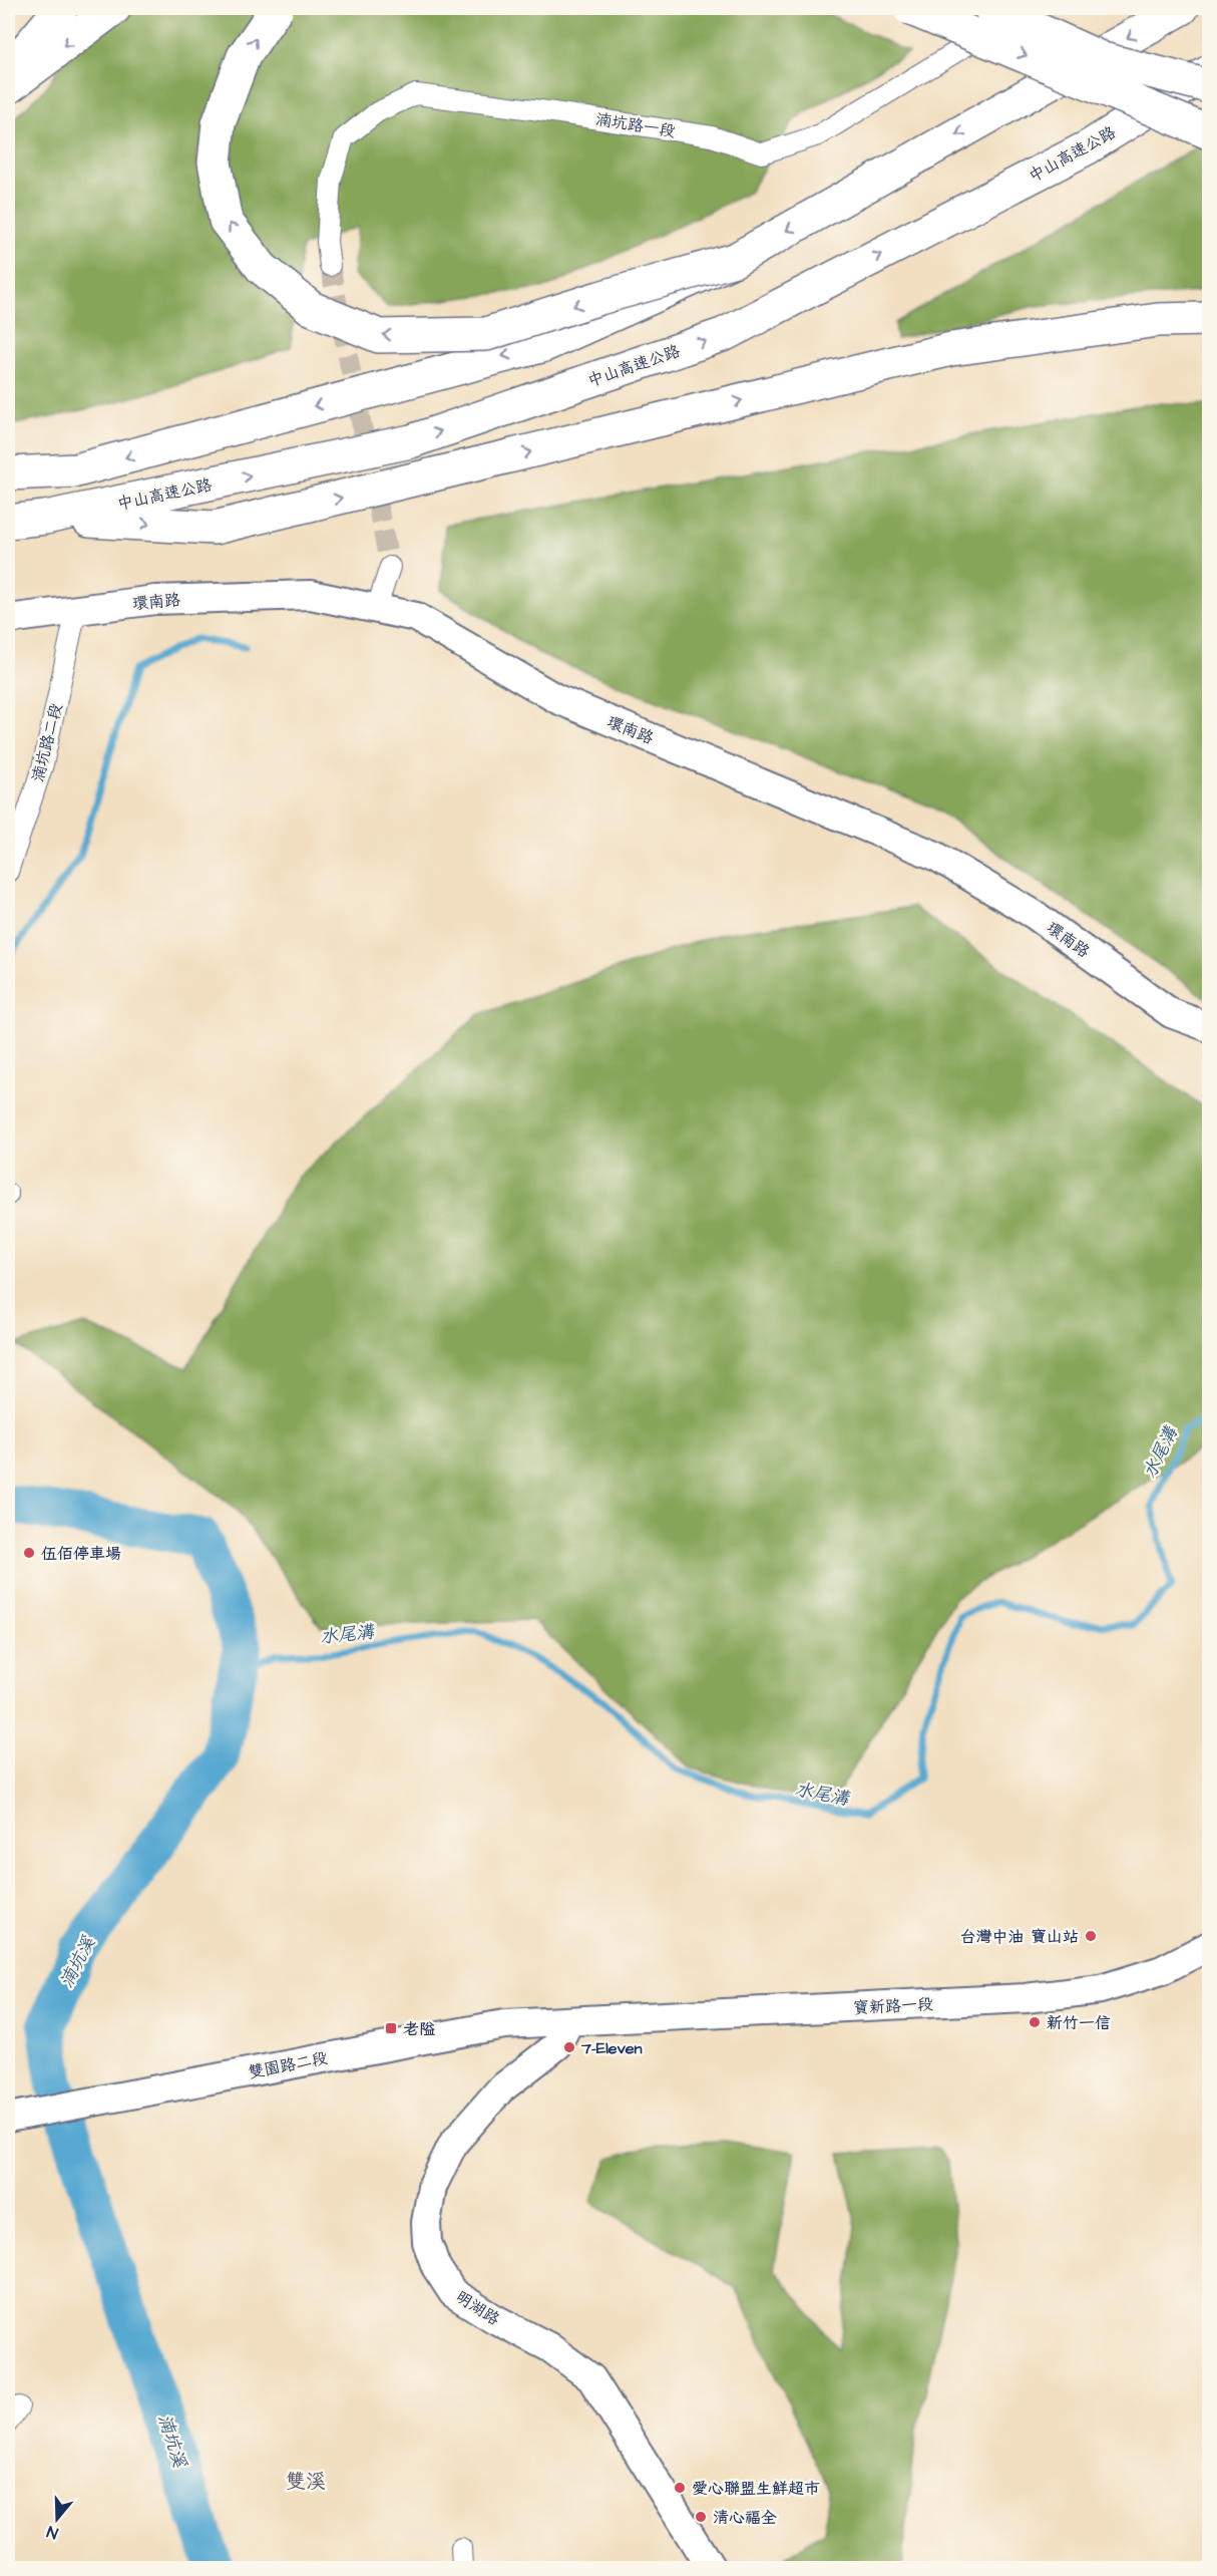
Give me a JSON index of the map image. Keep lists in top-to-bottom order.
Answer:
{
  "streets": {
    "highway": ["中山高速公路"],
    "street": [
      "湳坑路一段",
      "環南路",
      "湳坑路二段",
      "寶新路一段",
      "雙園路二段",
      "明湖路"
    ]
  },
  "crossings": [
    ["環南路", "湳坑路二段"],
    ["寶新路一段", "雙園路二段"],
    ["寶新路一段", "明湖路"],
    ["雙園路二段", "明湖路"]
  ],
  "districts": ["雙溪"],
  "water": ["水尾溝", "湳坑溪"],
  "places": {
    "other": [
      "伍佰停車場",
      "台灣中油 寶山站",
      "新竹一信",
      "7-Eleven",
      "愛心聯盟生鮮超市",
      "清心福全"
    ],
    "transit": ["老隘"]
  },
  "north": "bottom"
}
